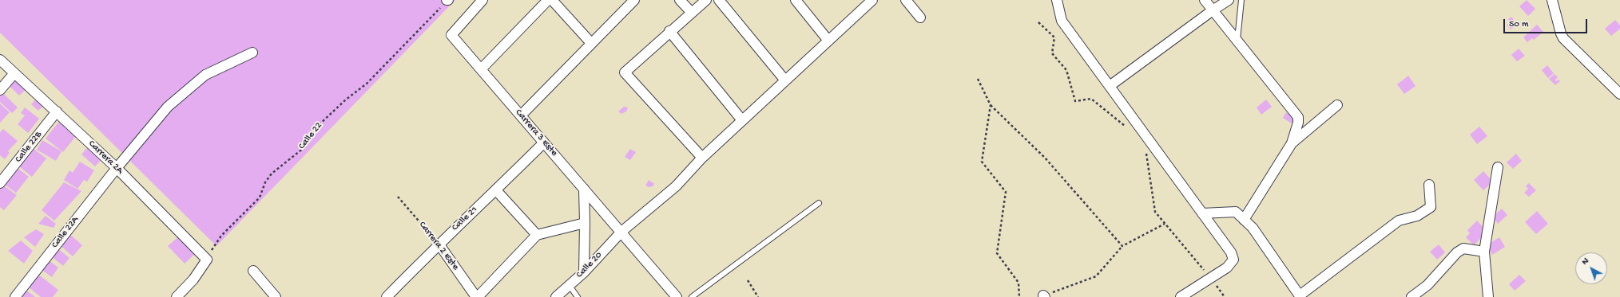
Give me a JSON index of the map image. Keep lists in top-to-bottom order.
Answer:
{
  "streets": {
    "street": [
      "Carrera 3 Este",
      "Calle 22B",
      "Carrera 2A",
      "Calle 21",
      "Calle 22A",
      "Carrera 2 Este",
      "Calle 20"
    ],
    "path": ["Calle 22"]
  },
  "crossings": [
    ["Carrera 3 Este", "Calle 21"],
    ["Carrera 3 Este", "Calle 20"],
    ["Calle 22", "Carrera 2A"],
    ["Calle 22B", "Carrera 2A"],
    ["Carrera 2A", "Calle 22A"],
    ["Calle 21", "Carrera 2 Este"]
  ],
  "scale_bar": "50 m",
  "north": "top left"
}
